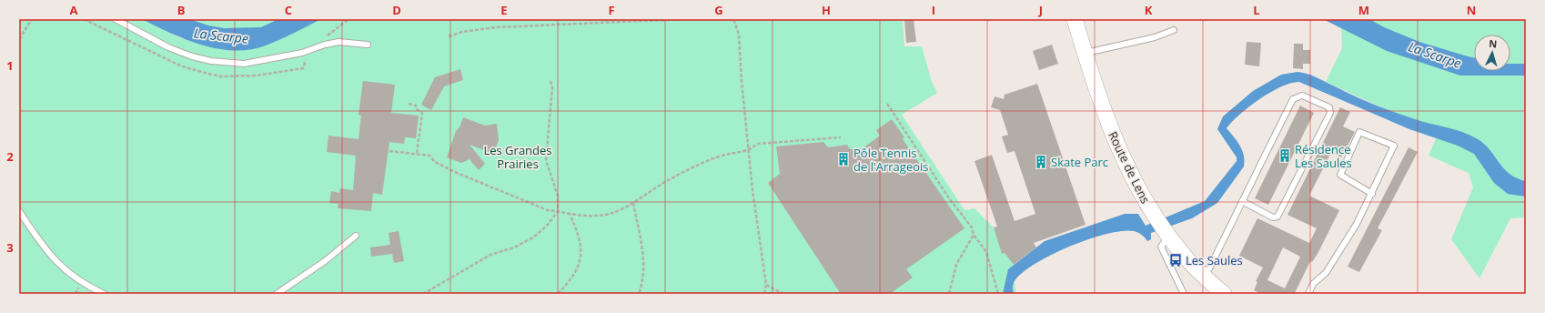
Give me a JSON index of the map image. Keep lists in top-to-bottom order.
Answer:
{
  "streets": {
    "main road": ["Route de Lens"]
  },
  "water": ["La Scarpe"],
  "parks": ["Les Grandes Prairies"],
  "places": {
    "building": ["Résidence Les Saules", "Pôle Tennis de l'Arrageois", "Skate Parc"],
    "bus stop": ["Les Saules"]
  },
  "north": "top",
  "grid": {
    "columns": [
      "A",
      "B",
      "C",
      "D",
      "E",
      "F",
      "G",
      "H",
      "I",
      "J",
      "K",
      "L",
      "M",
      "N"
    ],
    "rows": ["1", "2", "3"]
  }
}
